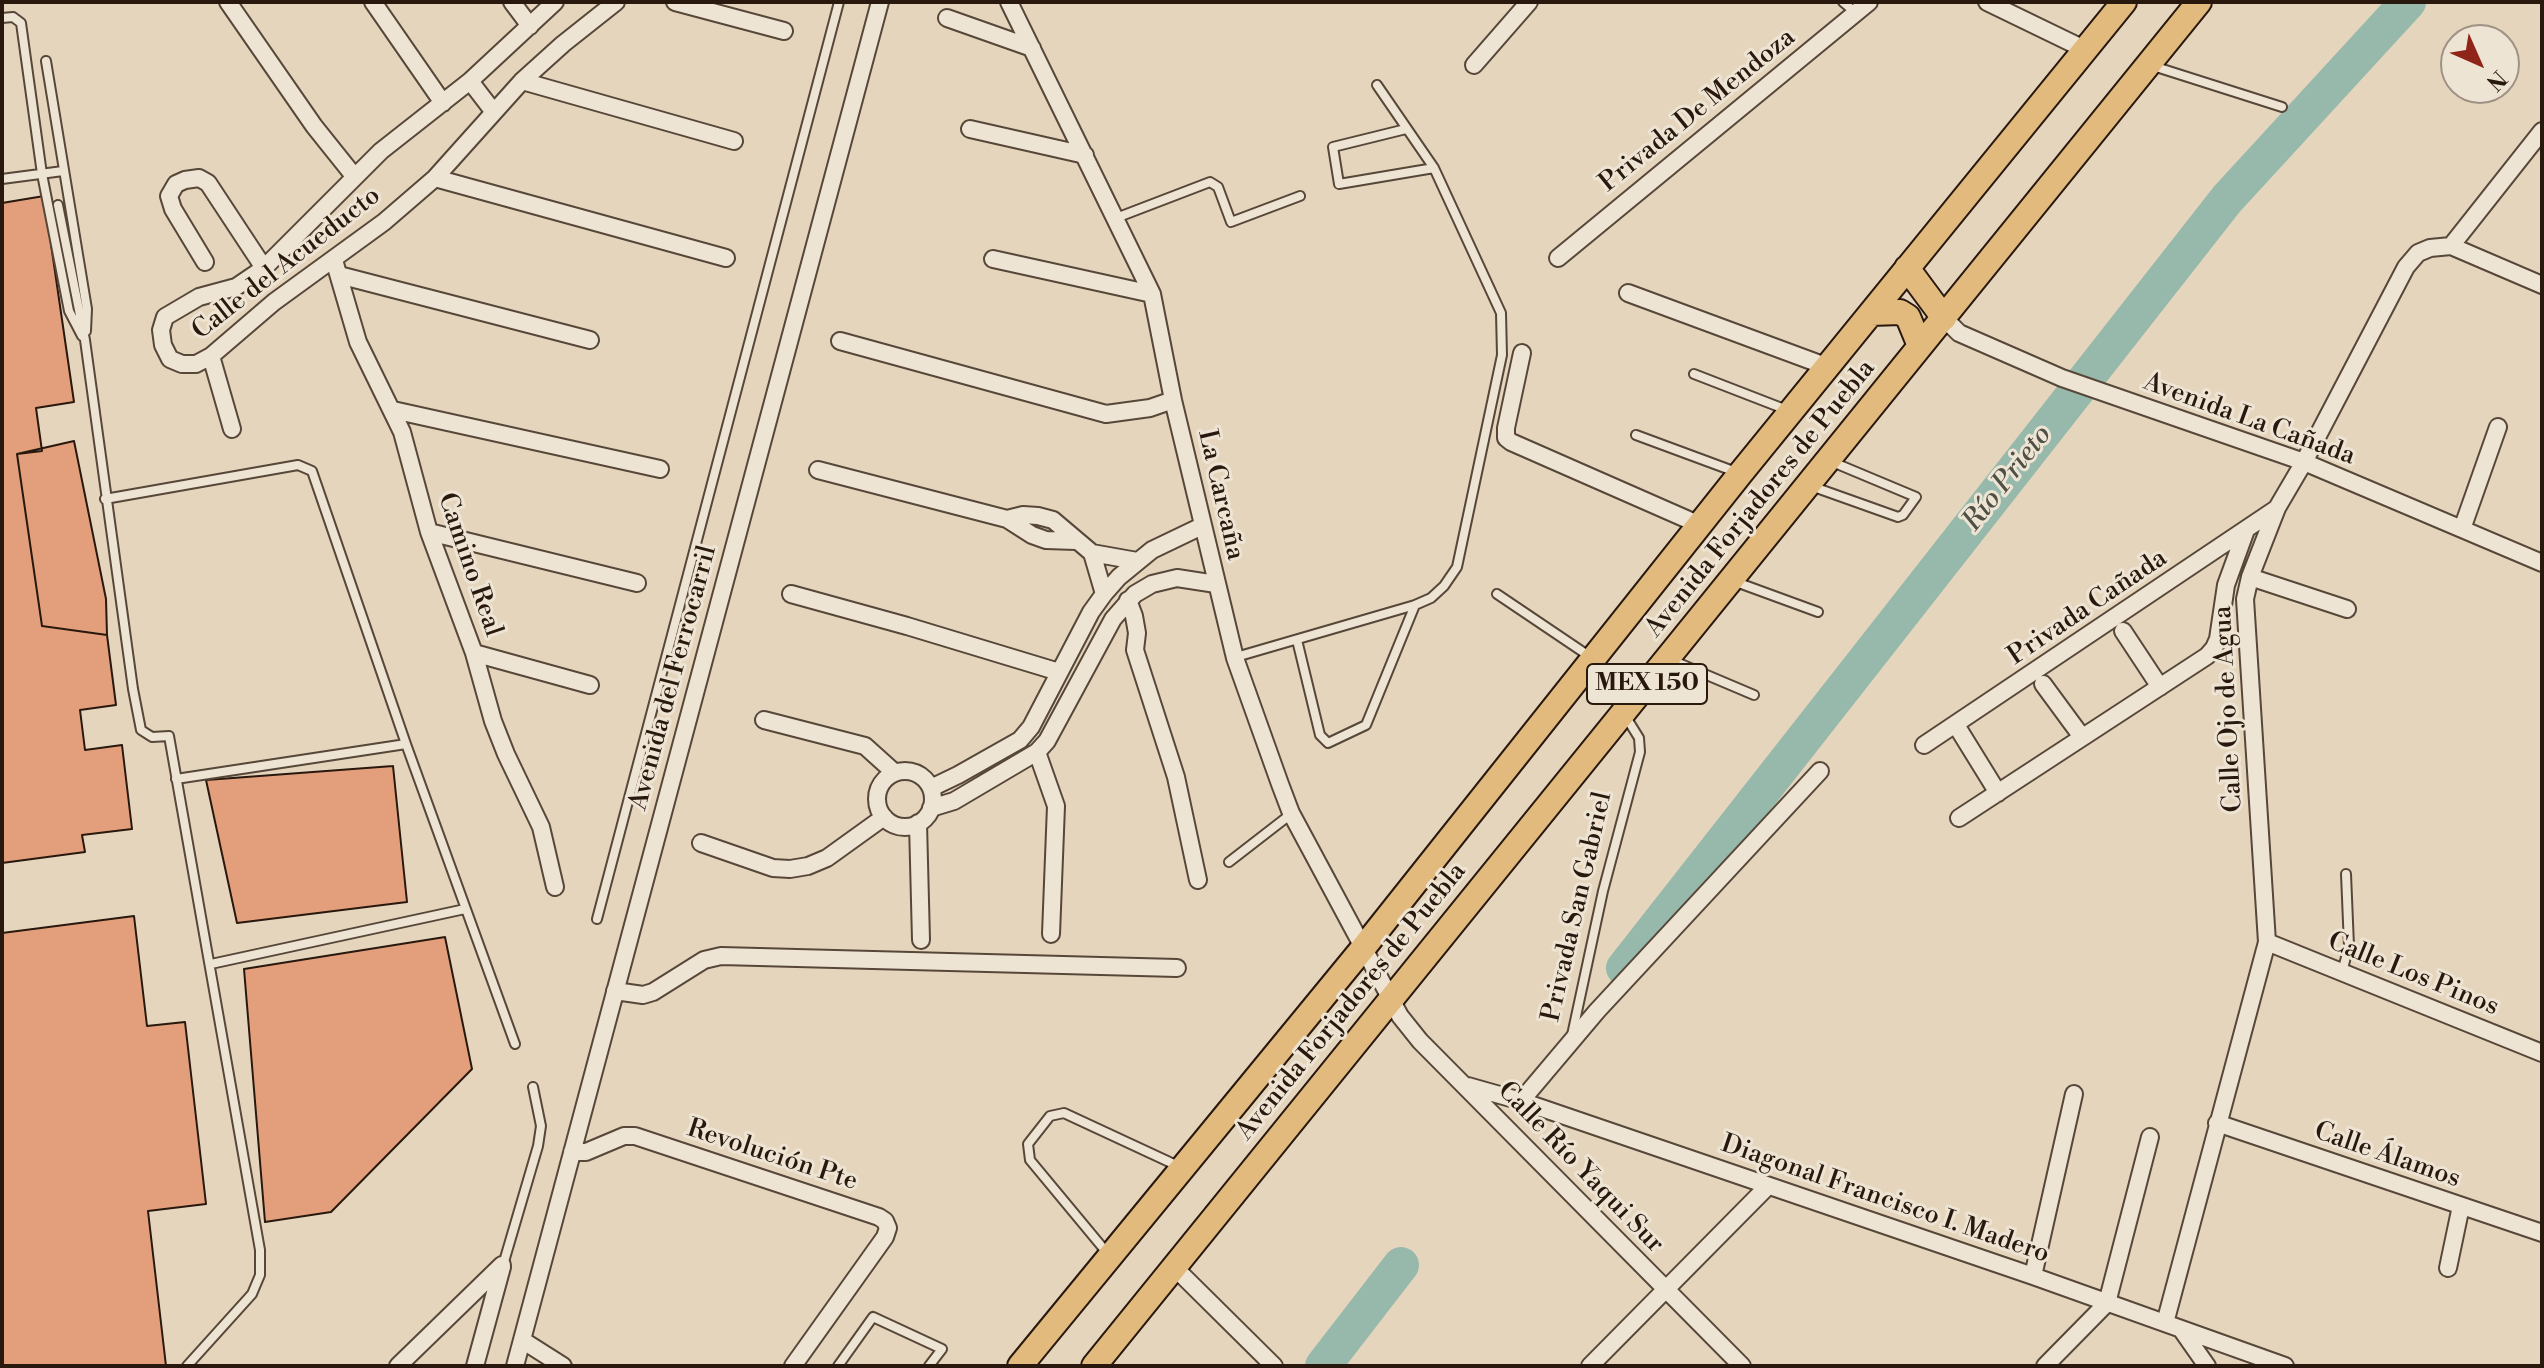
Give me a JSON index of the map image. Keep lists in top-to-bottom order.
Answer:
{
  "streets": {
    "main road": ["Avenida Forjadores de Puebla", "MEX 150"],
    "street": [
      "Privada De Mendoza",
      "Calle del Acueducto",
      "Avenida La Cañada",
      "La Carcaña",
      "Camino Real",
      "Privada Cañada",
      "Avenida del Ferrocarril",
      "Calle Ojo de Agua",
      "Privada San Gabriel",
      "Calle Los Pinos",
      "Revolución Pte",
      "Calle Álamos",
      "Calle Río Yaqui Sur",
      "Diagonal Francisco I. Madero"
    ]
  },
  "crossings": [
    ["Calle del Acueducto", "Camino Real"],
    ["Avenida La Cañada", "Avenida Forjadores de Puebla"],
    ["Avenida La Cañada", "Calle Ojo de Agua"],
    ["La Carcaña", "Avenida Forjadores de Puebla"],
    ["La Carcaña", "Calle Río Yaqui Sur"],
    ["Avenida Forjadores de Puebla", "Privada San Gabriel"],
    ["Avenida Forjadores de Puebla", "Calle Río Yaqui Sur"],
    ["Privada Cañada", "Calle Ojo de Agua"],
    ["Avenida del Ferrocarril", "Revolución Pte"],
    ["Calle Ojo de Agua", "Calle Los Pinos"],
    ["Calle Ojo de Agua", "Calle Álamos"],
    ["Calle Ojo de Agua", "Diagonal Francisco I. Madero"],
    ["Privada San Gabriel", "Diagonal Francisco I. Madero"],
    ["Calle Río Yaqui Sur", "Diagonal Francisco I. Madero"]
  ],
  "water": ["Río Prieto"],
  "north": "bottom right"
}
